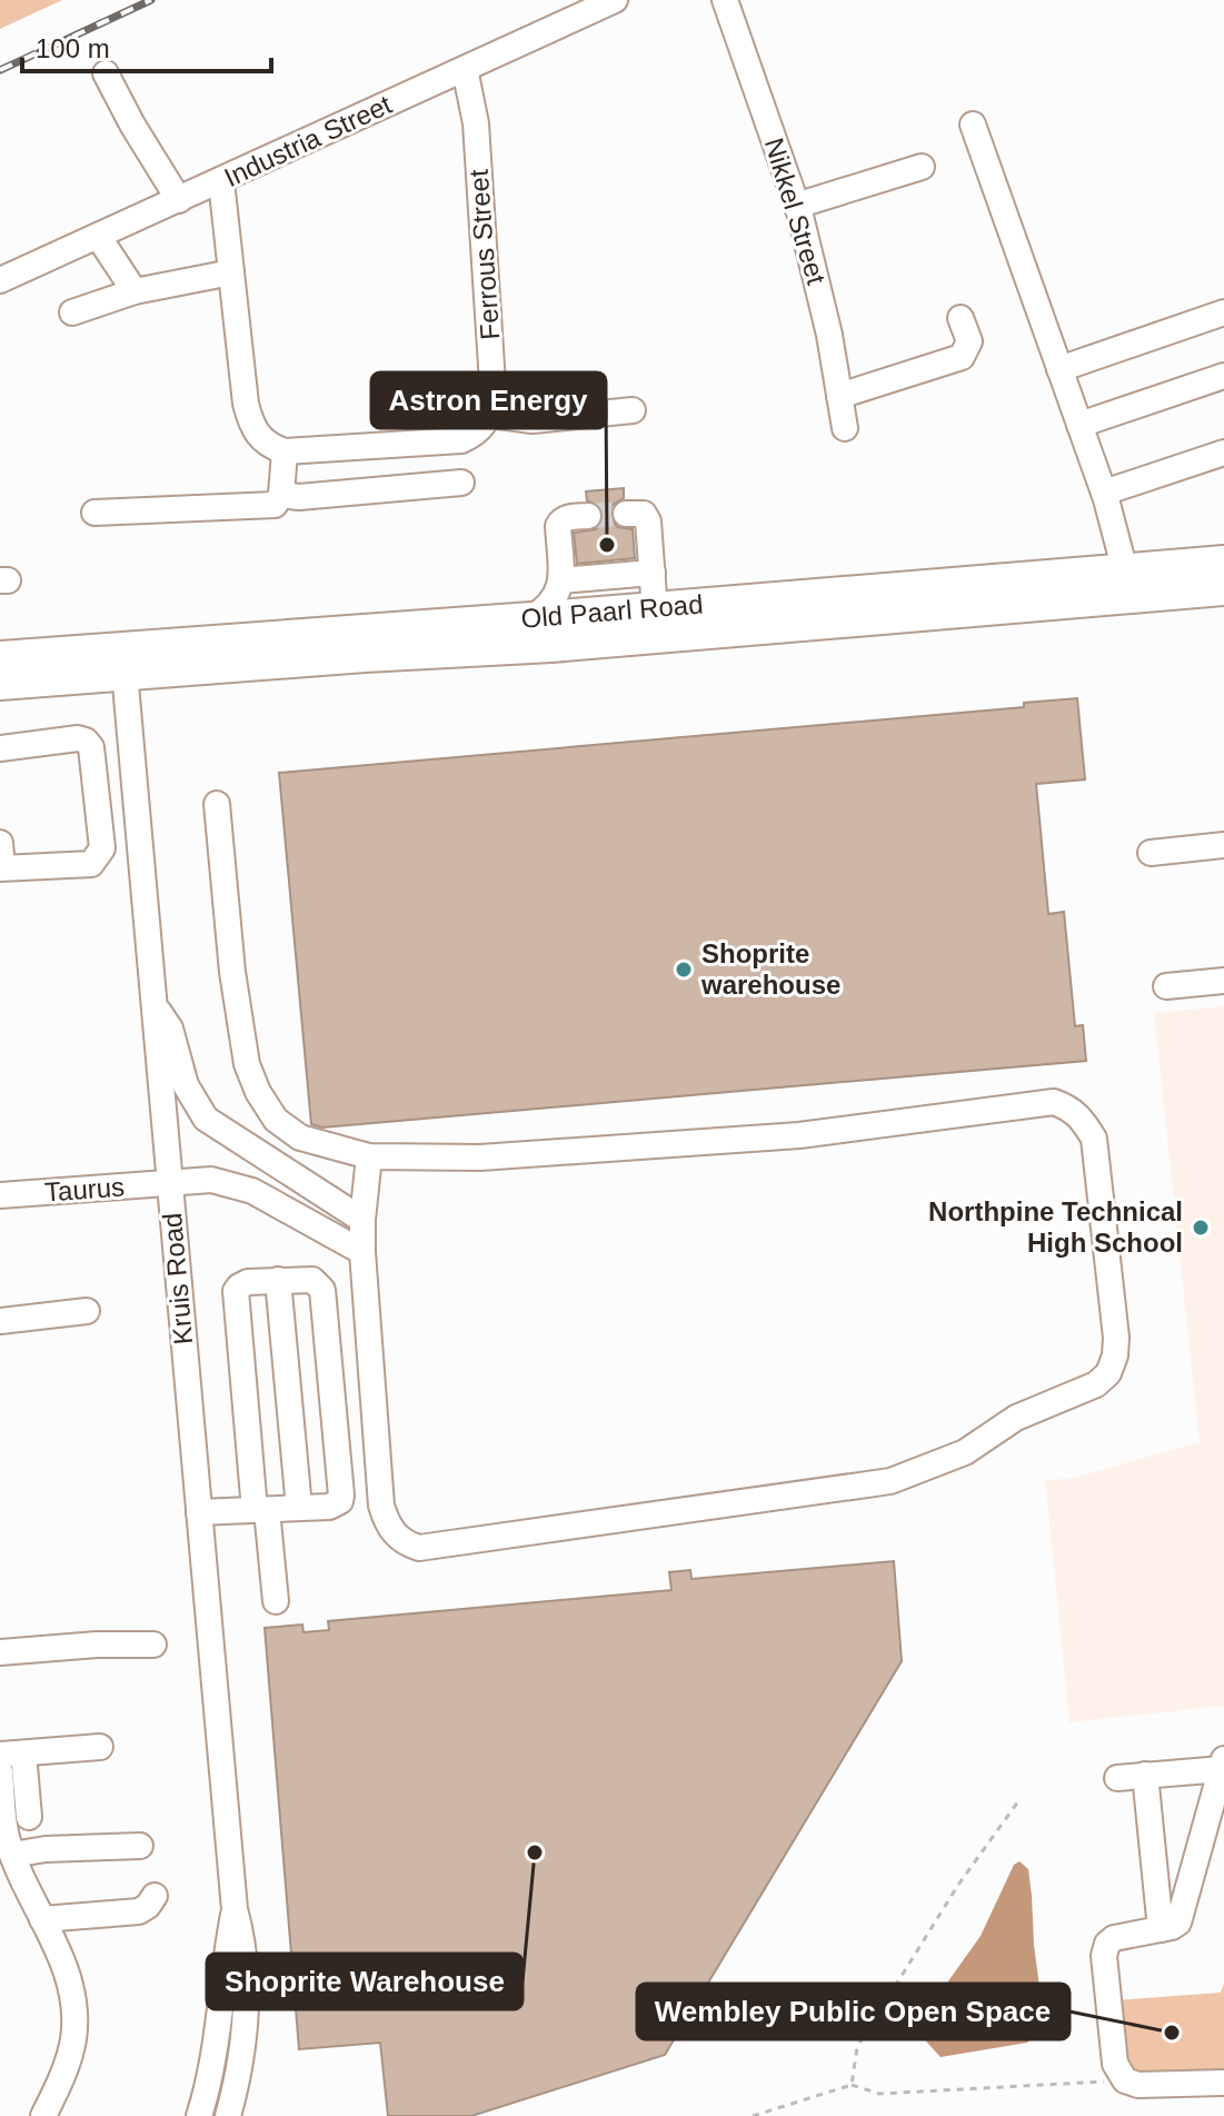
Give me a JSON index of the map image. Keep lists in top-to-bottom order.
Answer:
{
  "streets": {
    "main road": ["Old Paarl Road"],
    "street": [
      "Industria Street",
      "Nikkel Street",
      "Ferrous Street",
      "Taurus",
      "Kruis Road"
    ]
  },
  "crossings": [
    ["Industria Street", "Ferrous Street"],
    ["Old Paarl Road", "Kruis Road"],
    ["Taurus", "Kruis Road"]
  ],
  "places": [
    "Astron Energy",
    "Shoprite warehouse",
    "Northpine Technical High School",
    "Shoprite Warehouse",
    "Wembley Public Open Space"
  ],
  "scale_bar": "100 m"
}
